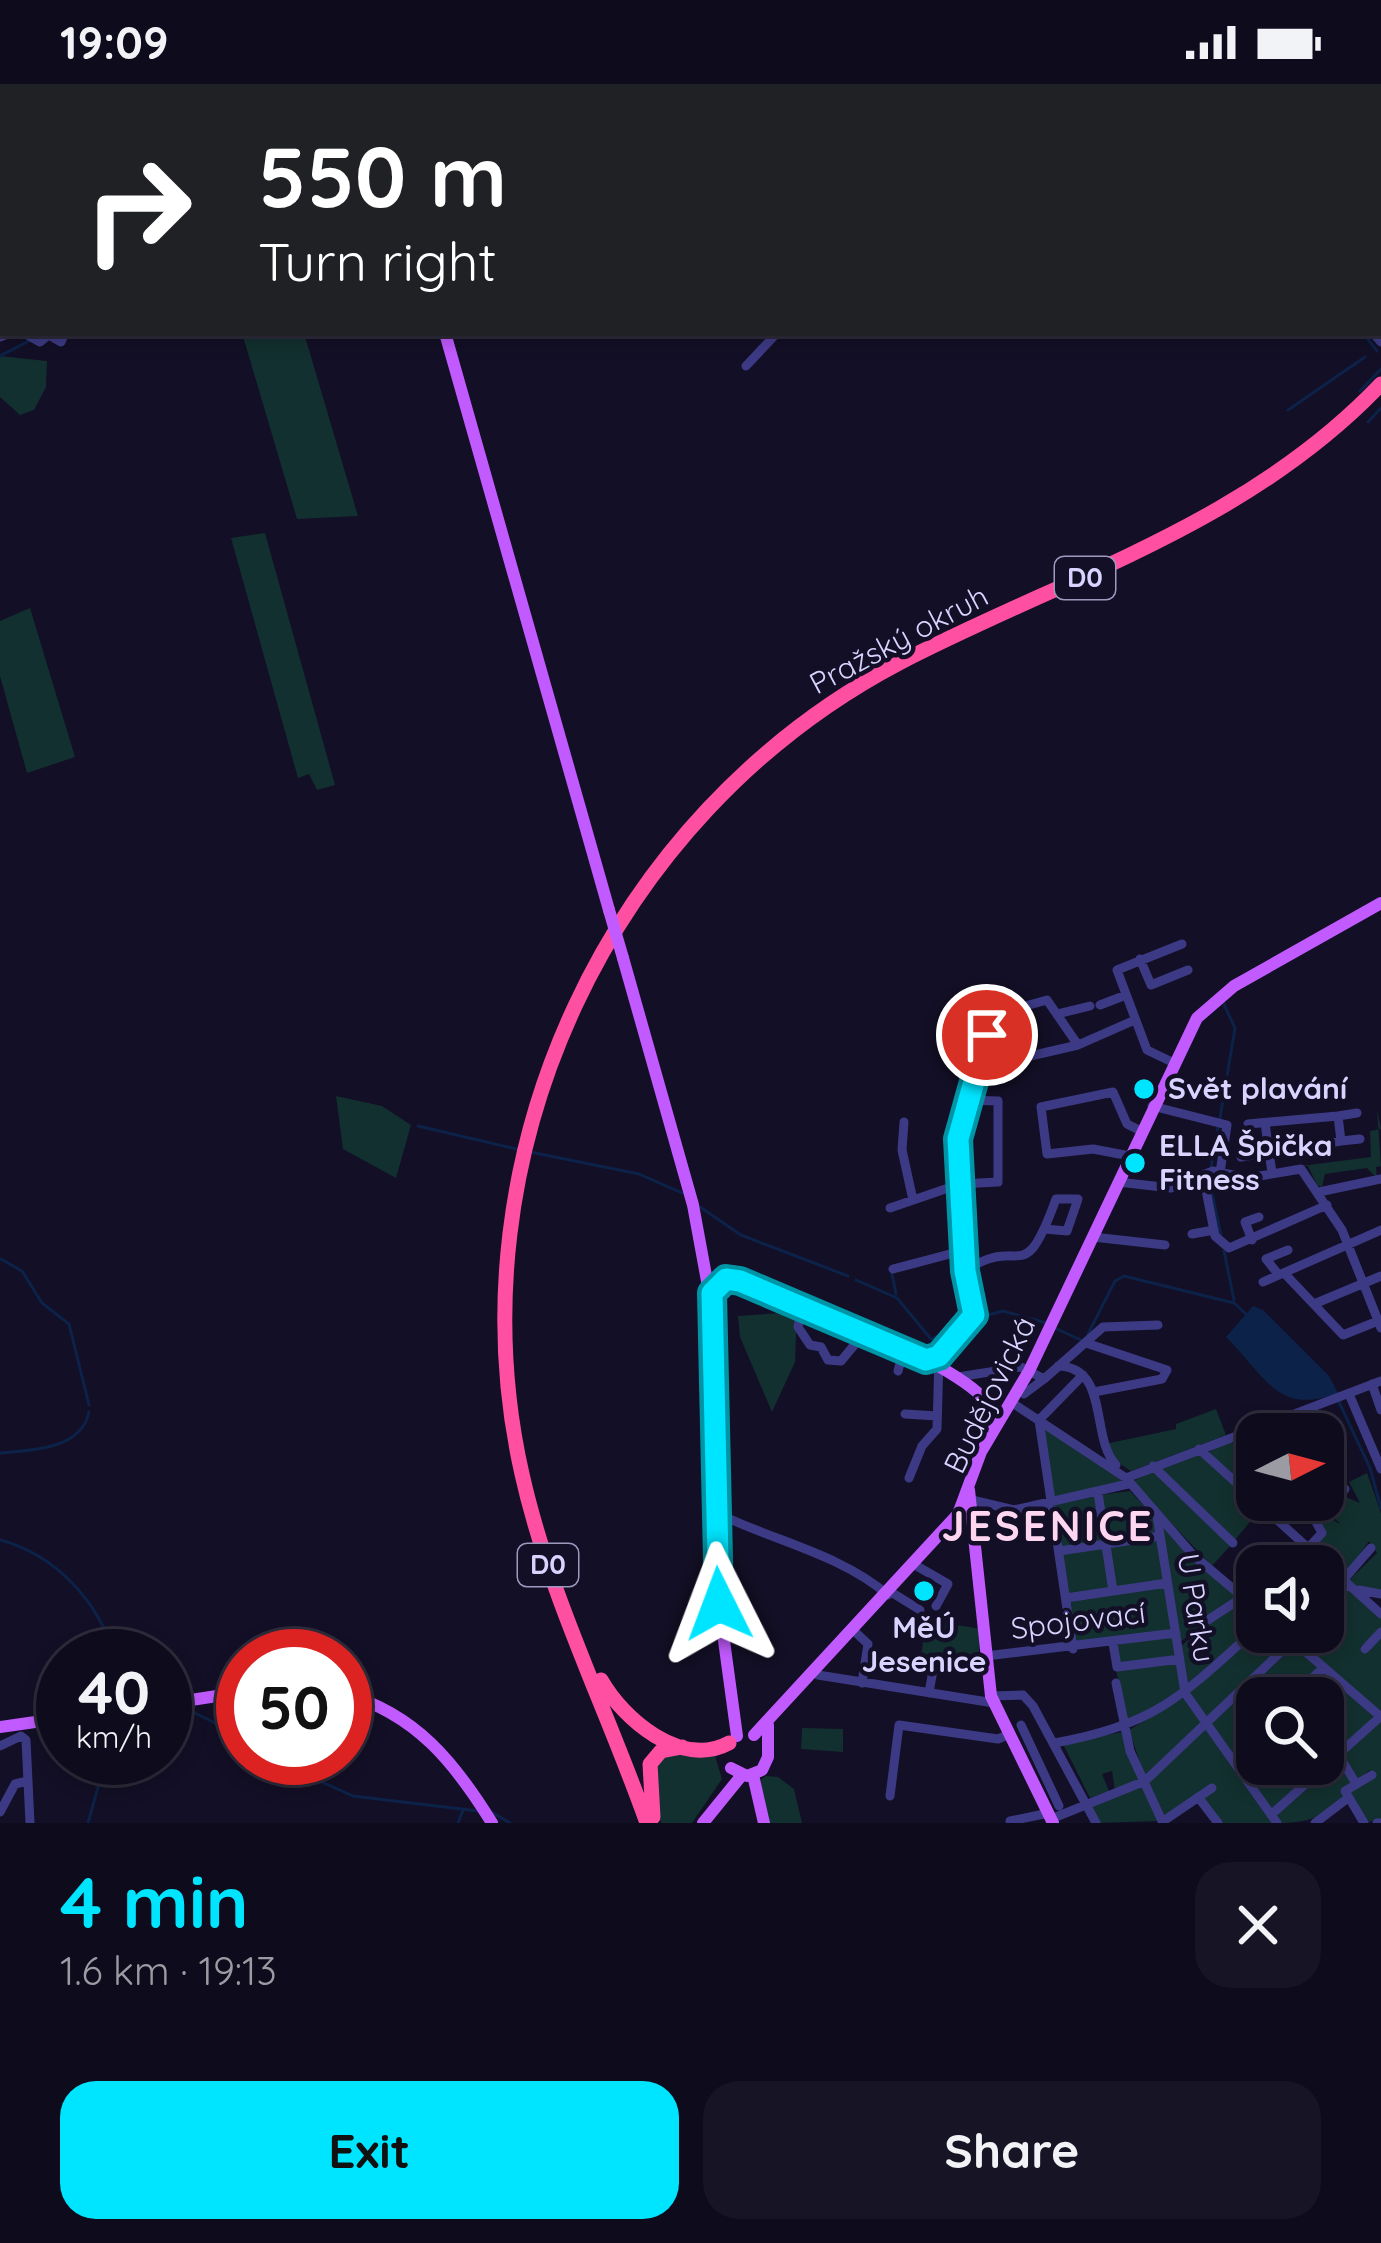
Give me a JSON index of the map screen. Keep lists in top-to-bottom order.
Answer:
{
  "streets": {
    "highway": ["D0", "Pražský okruh"],
    "main road": ["Budějovická"],
    "street": ["U Parku", "Spojovací"]
  },
  "crossings": [
    ["U Parku", "Spojovací"]
  ],
  "districts": ["JESENICE"],
  "places": ["Svět plavání", "ELLA Špička Fitness", "MěÚ Jesenice"],
  "north": "right",
  "page": {
    "status": "19:09",
    "turn": ["550 m", "Turn right"],
    "speed": "40 km/h",
    "limit": "50",
    "heading": ["4 min", "1.6 km · 19:13"],
    "buttons": ["Exit", "Share"]
  }
}
